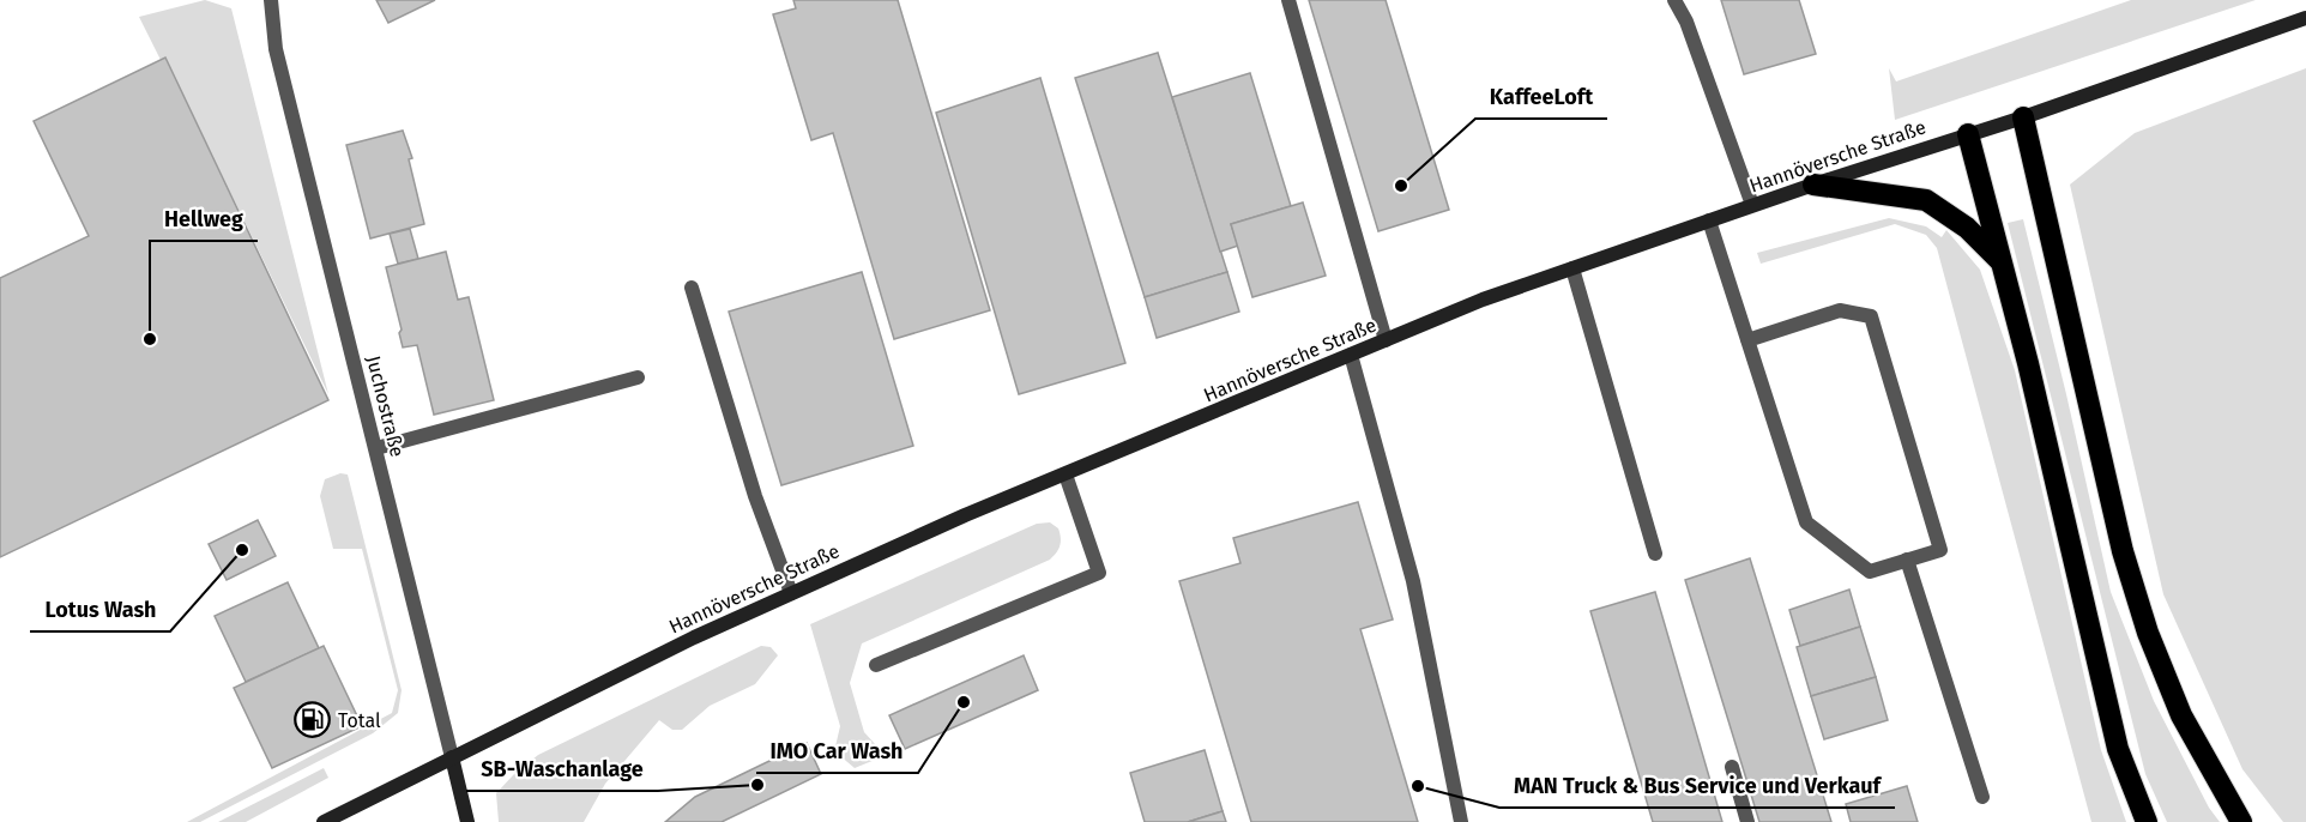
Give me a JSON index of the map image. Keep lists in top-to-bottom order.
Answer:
{
  "streets": {
    "main road": ["Hannöversche Straße", "Juchostraße"]
  },
  "crossings": [
    ["Hannöversche Straße", "Juchostraße"]
  ],
  "places": {
    "other": [
      "KaffeeLoft",
      "Hellweg",
      "Lotus Wash",
      "IMO Car Wash",
      "SB-Waschanlage",
      "MAN Truck & Bus Service und Verkauf"
    ],
    "fuel station": ["Total"]
  }
}
